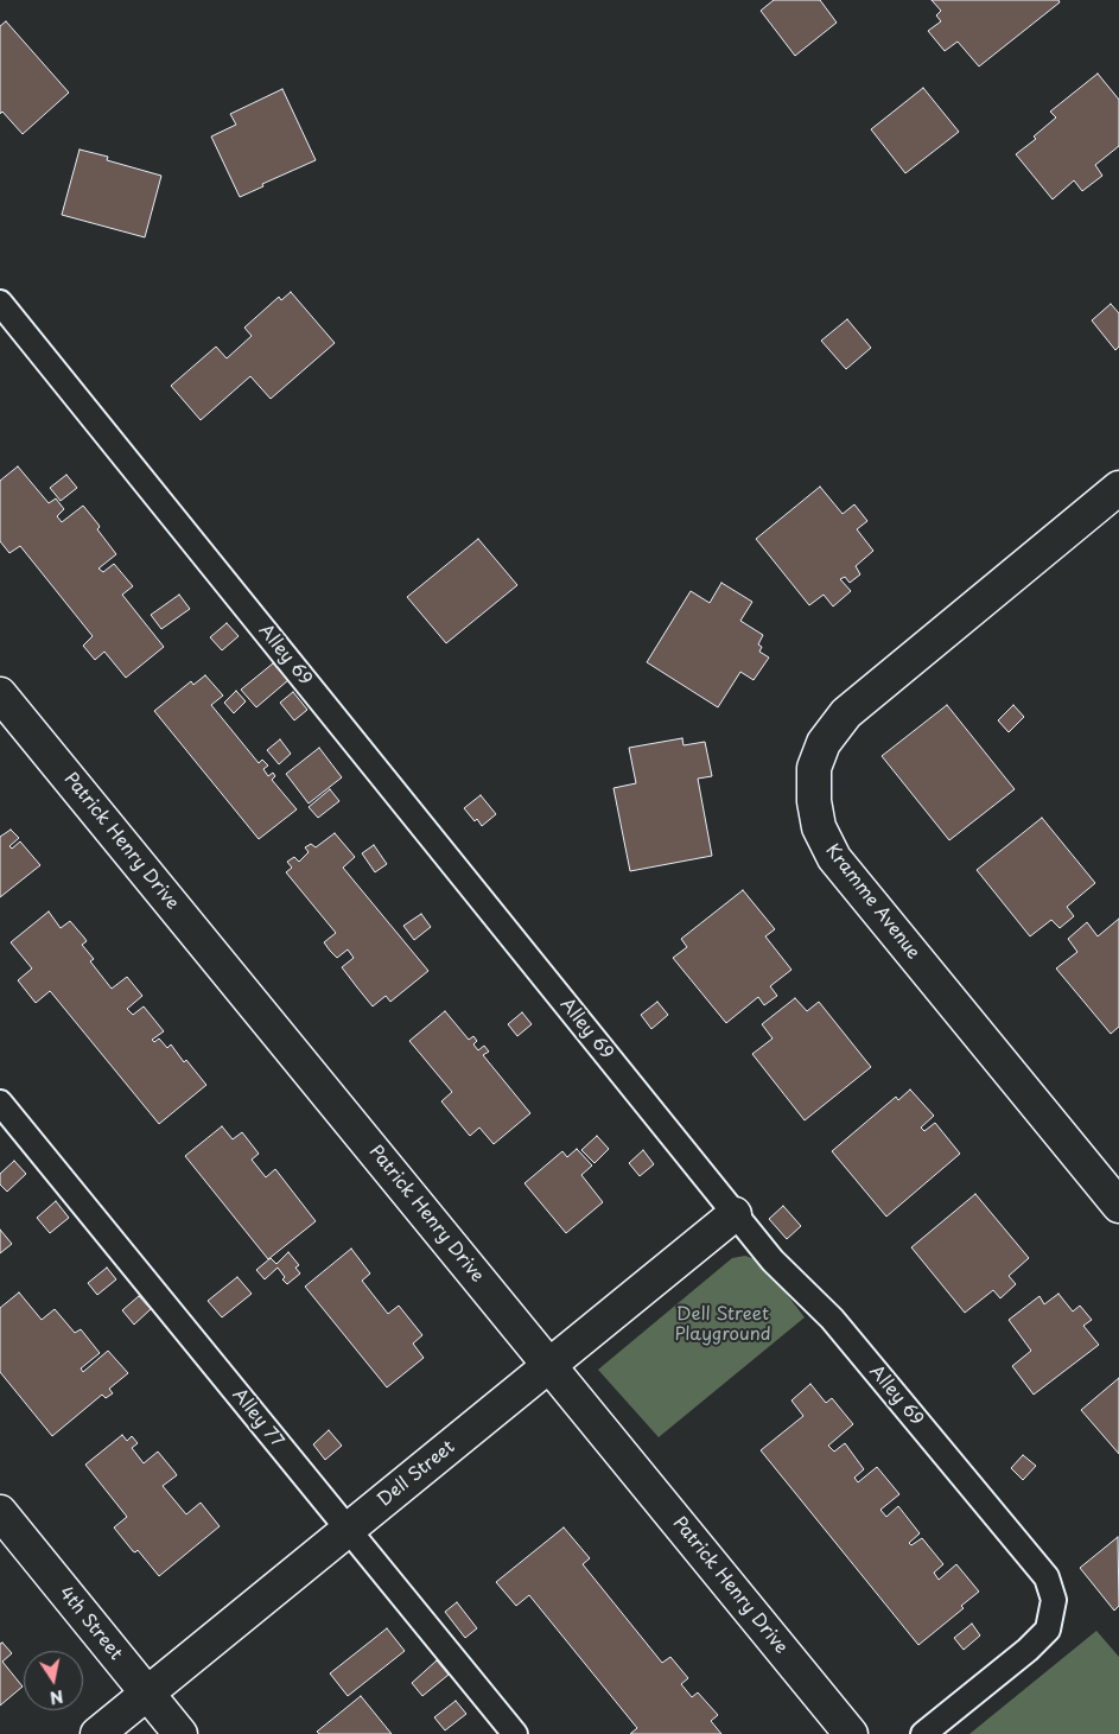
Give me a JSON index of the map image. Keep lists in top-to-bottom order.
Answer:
{
  "streets": {
    "street": [
      "Patrick Henry Drive",
      "Kramme Avenue",
      "Dell Street",
      "4th Street"
    ],
    "lane": ["Alley 69", "Alley 77"]
  },
  "crossings": [
    ["Alley 69", "Dell Street"],
    ["Patrick Henry Drive", "Dell Street"],
    ["Alley 77", "Dell Street"],
    ["Dell Street", "4th Street"]
  ],
  "parks": ["Dell Street Playground"],
  "north": "bottom"
}
